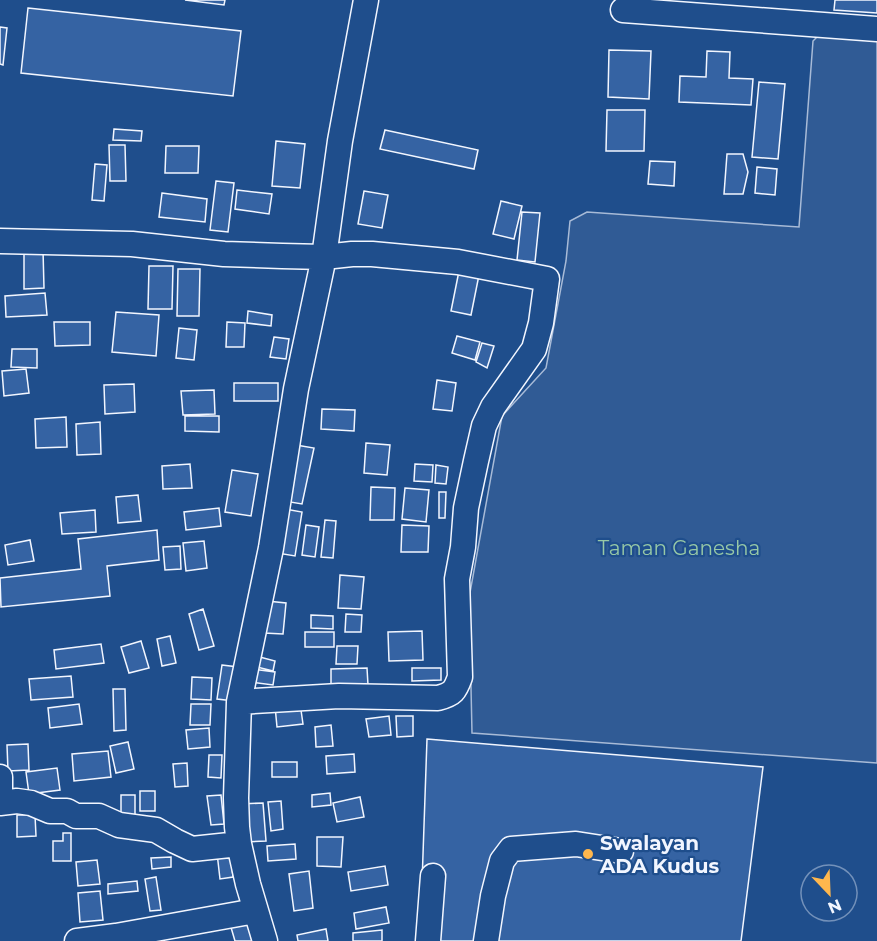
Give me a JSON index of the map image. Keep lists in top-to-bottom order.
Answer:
{
  "parks": ["Taman Ganesha"],
  "places": ["Swalayan ADA Kudus"],
  "north": "bottom right"
}
